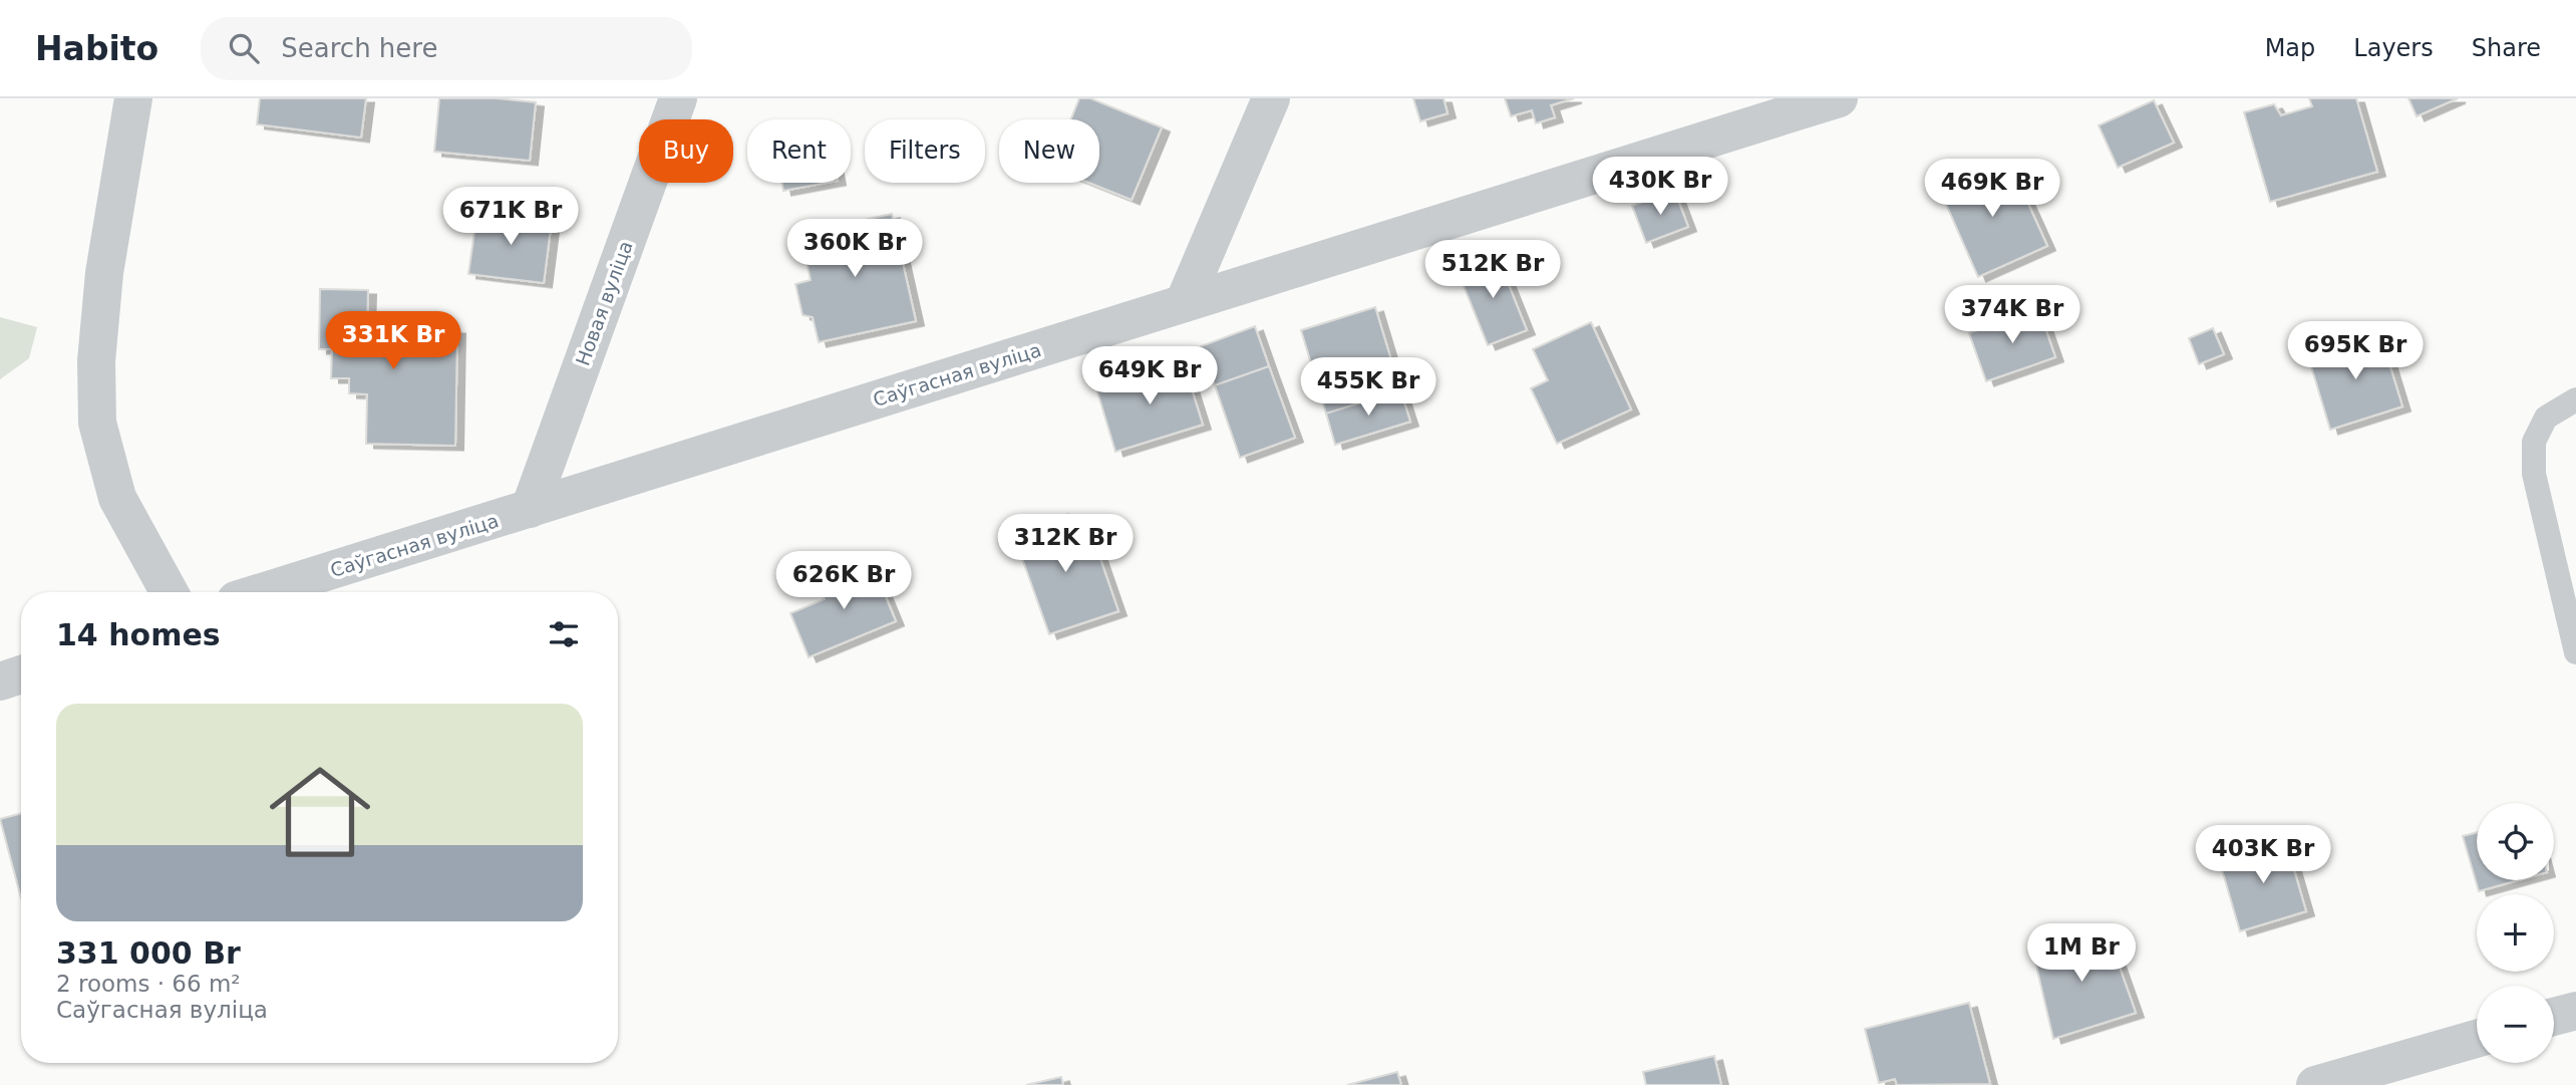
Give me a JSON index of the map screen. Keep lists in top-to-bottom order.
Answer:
{
  "streets": {
    "street": ["Новая вуліца", "Саўгасная вуліца"]
  },
  "crossings": [
    ["Новая вуліца", "Саўгасная вуліца"]
  ],
  "page": {
    "header": "Habito",
    "search": "Search here",
    "nav": ["Map", "Layers", "Share"],
    "chip": [
      "Buy",
      "Rent",
      "Filters",
      "New"
    ],
    "price": [
      "430K Br",
      "469K Br",
      "671K Br",
      "360K Br",
      "512K Br",
      "374K Br",
      "331K Br",
      "695K Br",
      "649K Br",
      "455K Br",
      "312K Br",
      "626K Br",
      "403K Br",
      "1M Br"
    ],
    "heading": "14 homes",
    "list": [
      {
        "name": "331 000 Br",
        "note": "2 rooms · 66 m² · Саўгасная вуліца"
      }
    ],
    "map_buttons": ["+", "−"]
  }
}
